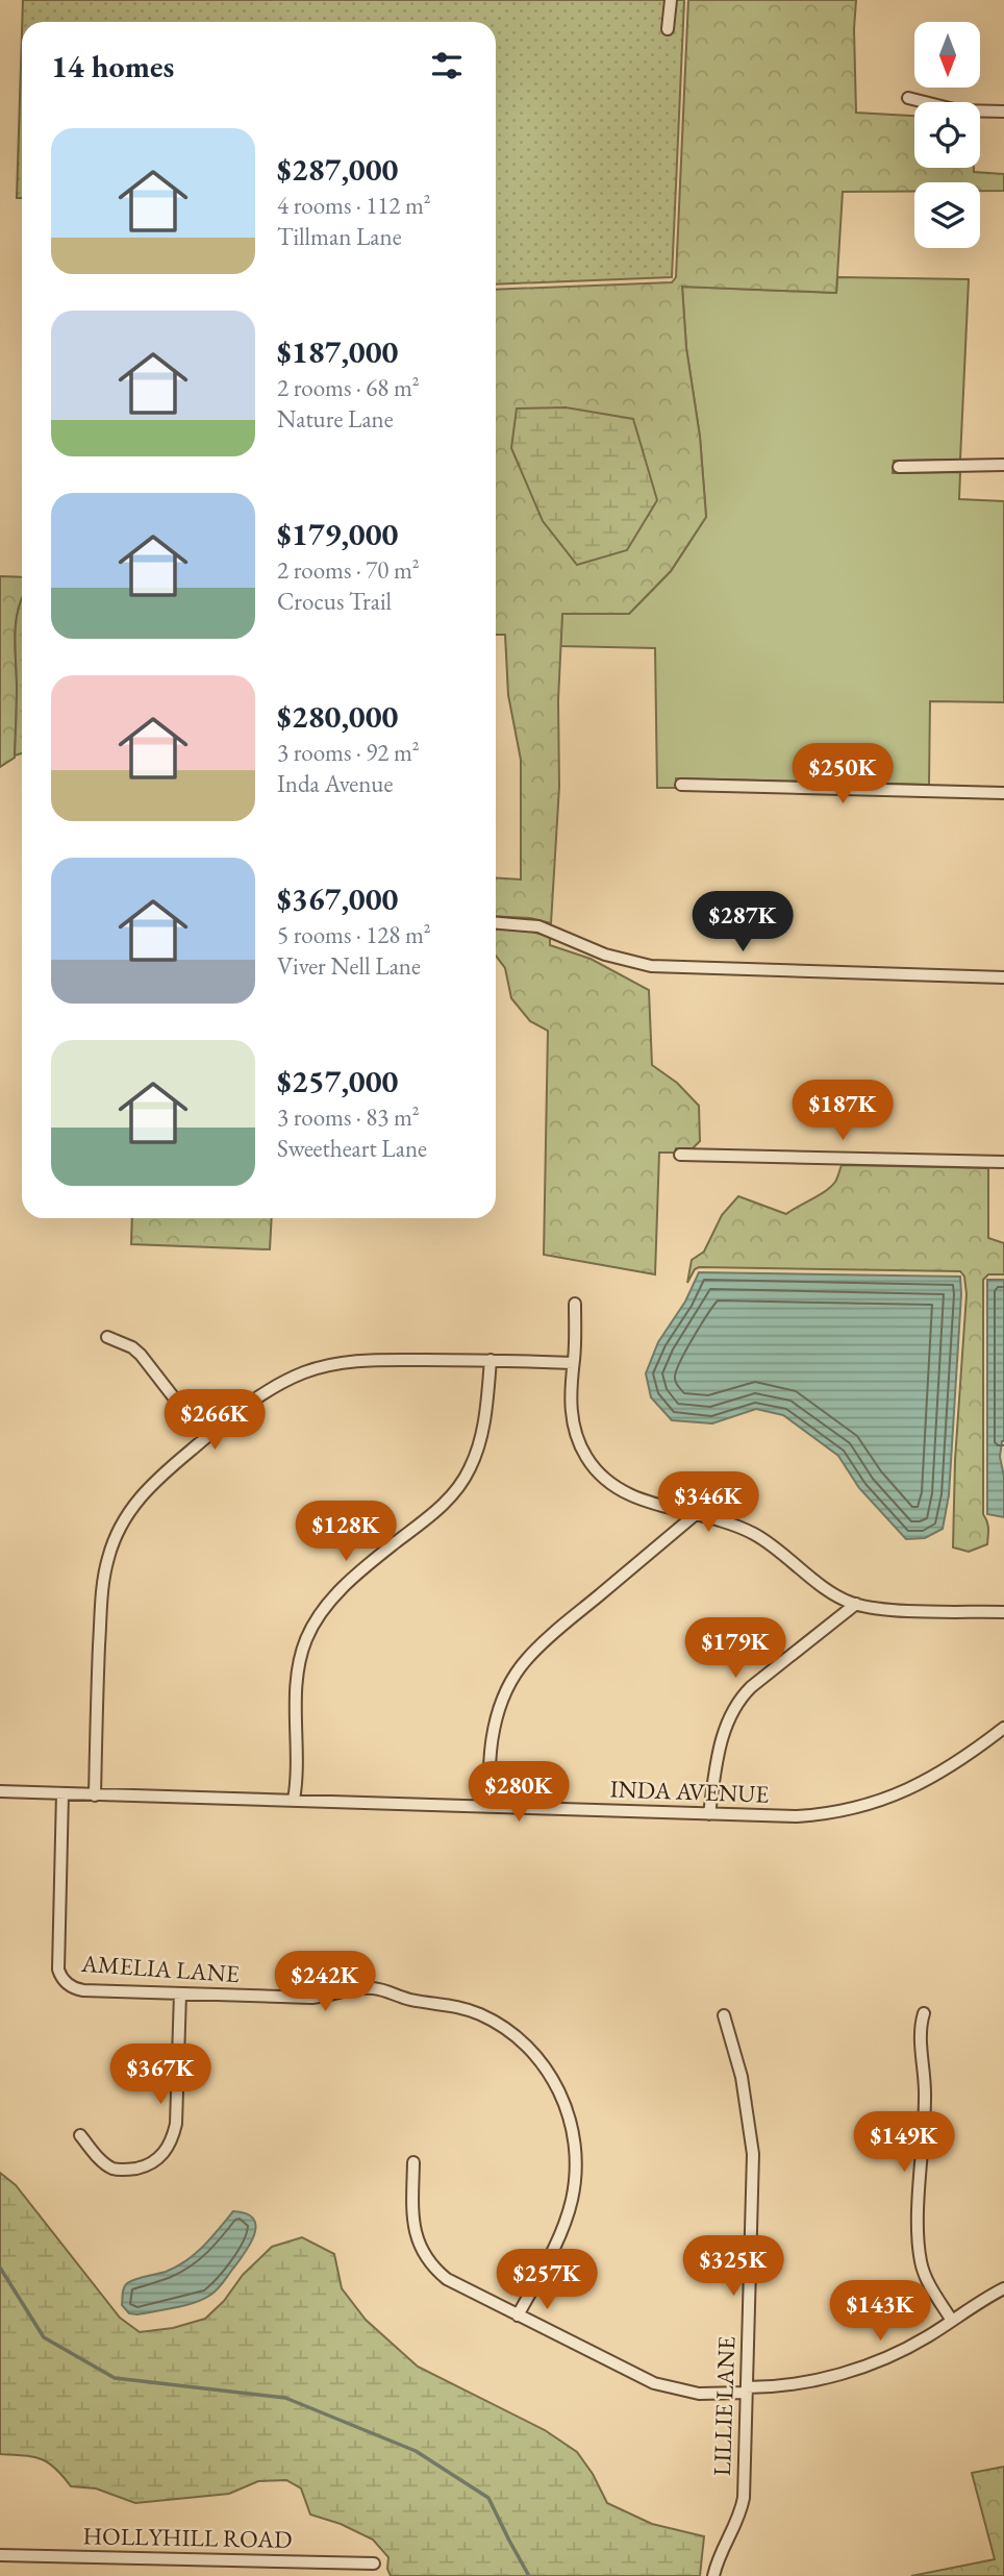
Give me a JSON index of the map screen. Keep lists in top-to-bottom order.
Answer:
{
  "streets": {
    "street": [
      "INDA AVENUE",
      "AMELIA LANE",
      "LILLIE LANE",
      "HOLLYHILL ROAD"
    ]
  },
  "crossings": [
    ["INDA AVENUE", "AMELIA LANE"]
  ],
  "north": "bottom",
  "page": {
    "heading": "14 homes",
    "list": [
      {
        "name": "$287,000",
        "note": "4 rooms · 112 m² · Tillman Lane"
      },
      {
        "name": "$187,000",
        "note": "2 rooms · 68 m² · Nature Lane"
      },
      {
        "name": "$179,000",
        "note": "2 rooms · 70 m² · Crocus Trail"
      },
      {
        "name": "$280,000",
        "note": "3 rooms · 92 m² · Inda Avenue"
      },
      {
        "name": "$367,000",
        "note": "5 rooms · 128 m² · Viver Nell Lane"
      },
      {
        "name": "$257,000",
        "note": "3 rooms · 83 m² · Sweetheart Lane"
      }
    ],
    "price": [
      "$250K",
      "$287K",
      "$187K",
      "$266K",
      "$346K",
      "$128K",
      "$179K",
      "$280K",
      "$242K",
      "$367K",
      "$149K",
      "$325K",
      "$257K",
      "$143K"
    ]
  }
}
